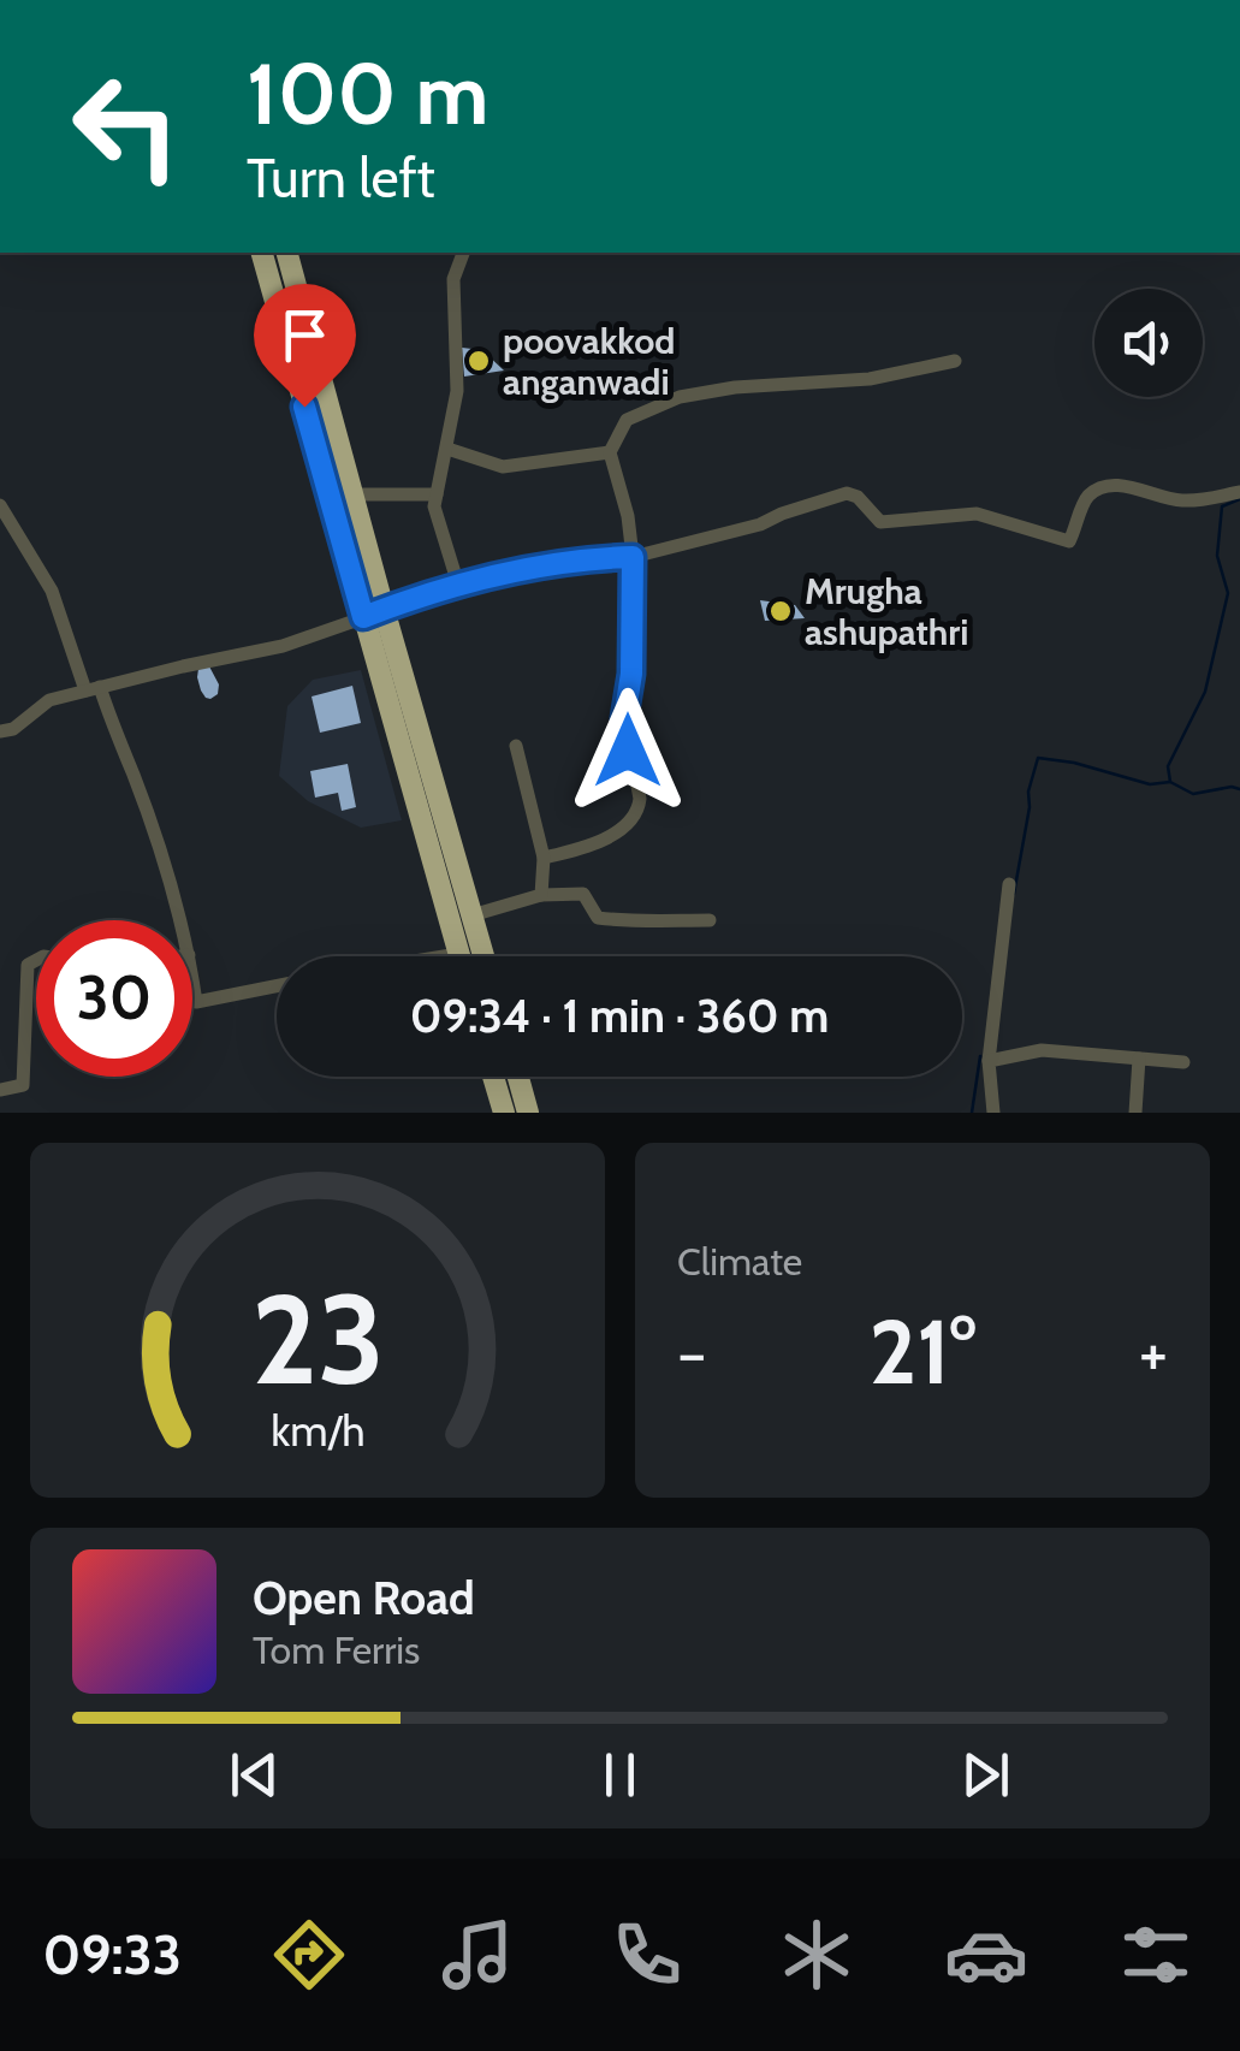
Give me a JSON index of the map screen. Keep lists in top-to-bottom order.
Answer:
{
  "places": ["poovakkod anganwadi", "Mrugha ashupathri"],
  "page": {
    "turn": ["100 m", "Turn left"],
    "limit": "30",
    "trip": "09:34 · 1 min · 360 m",
    "tile": "Climate",
    "heat": ["−", "21°", "+"],
    "song": ["Open Road", "Tom Ferris"],
    "tabs": "09:33",
    "gauge": ["23", "km/h"]
  }
}
